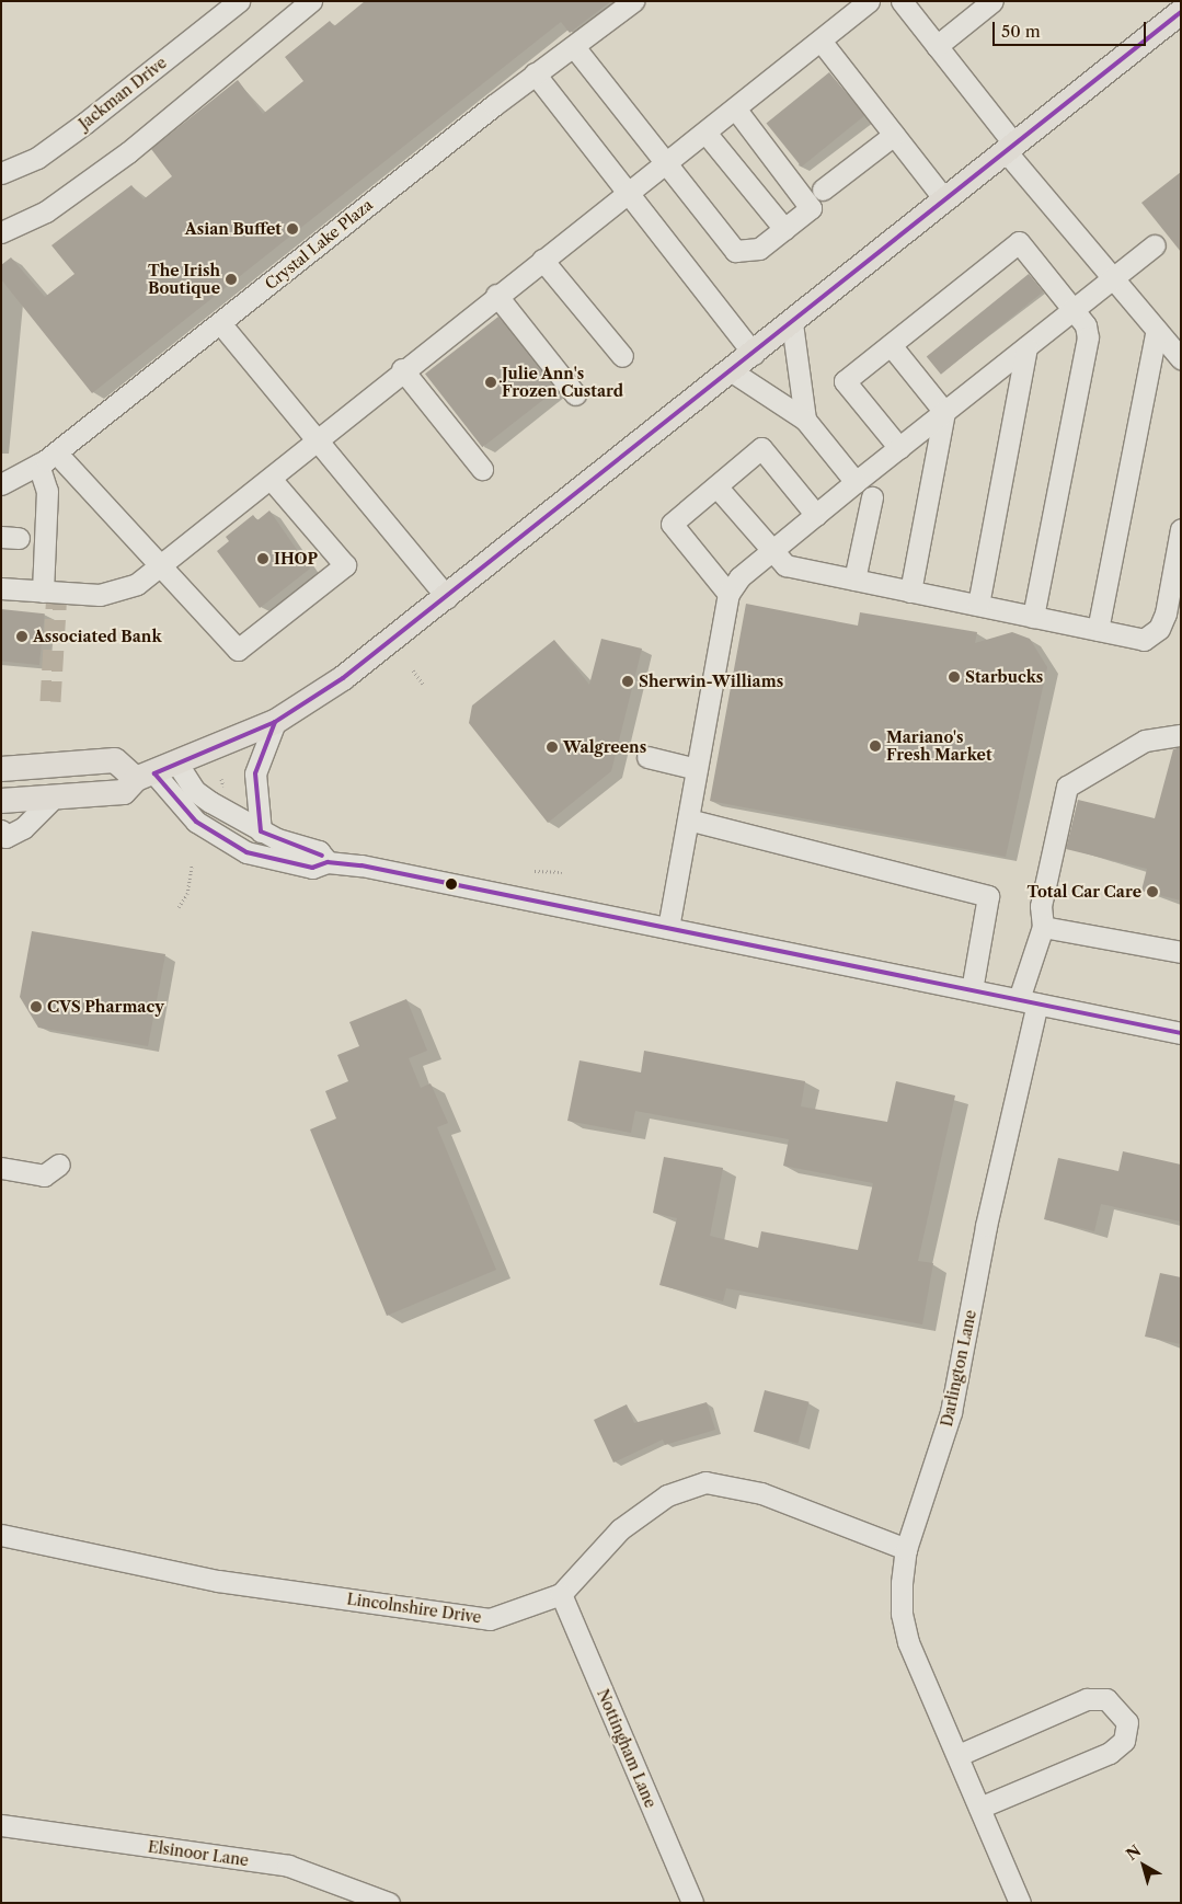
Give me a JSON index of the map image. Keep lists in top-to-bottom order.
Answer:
{
  "streets": {
    "street": [
      "Jackman Drive",
      "Crystal Lake Plaza",
      "Darlington Lane",
      "Lincolnshire Drive",
      "Nottingham Lane",
      "Elsinoor Lane"
    ]
  },
  "crossings": [
    ["Darlington Lane", "Lincolnshire Drive"],
    ["Lincolnshire Drive", "Nottingham Lane"]
  ],
  "places": [
    "Asian Buffet",
    "The Irish Boutique",
    "Julie Ann's Frozen Custard",
    "IHOP",
    "Associated Bank",
    "Starbucks",
    "Sherwin-Williams",
    "Mariano's Fresh Market",
    "Walgreens",
    "Total Car Care",
    "CVS Pharmacy"
  ],
  "scale_bar": "50 m",
  "north": "top left"
}
